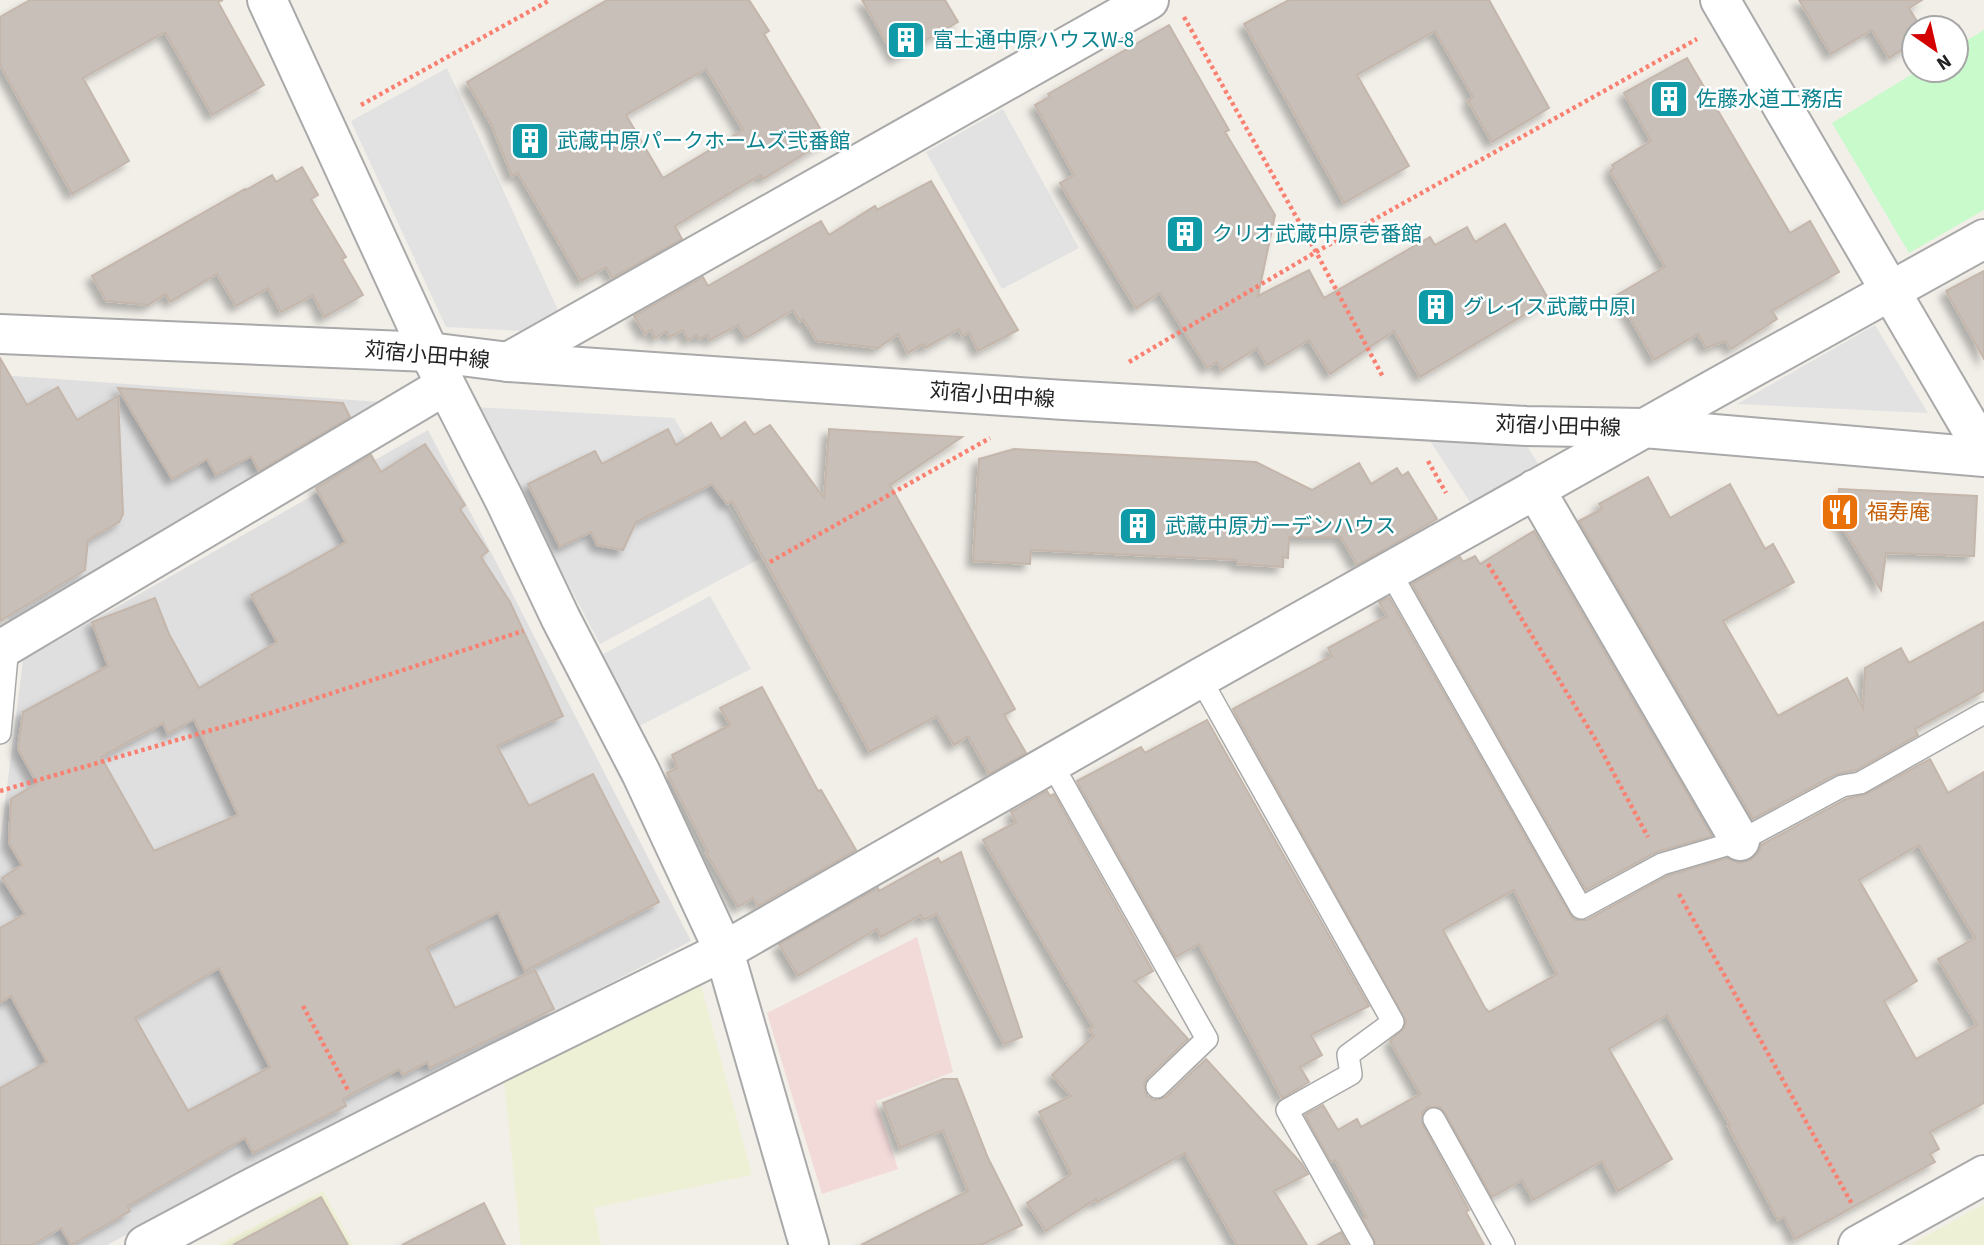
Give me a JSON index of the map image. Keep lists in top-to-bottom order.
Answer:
{
  "streets": {
    "street": ["苅宿小田中線"]
  },
  "places": {
    "building": [
      "富士通中原ハウスW-8",
      "佐藤水道工務店",
      "武蔵中原パークホームズ弐番館",
      "クリオ武蔵中原壱番館",
      "グレイス武蔵中原I",
      "武蔵中原ガーデンハウス"
    ],
    "restaurant": ["福寿庵"]
  },
  "north": "bottom right"
}
